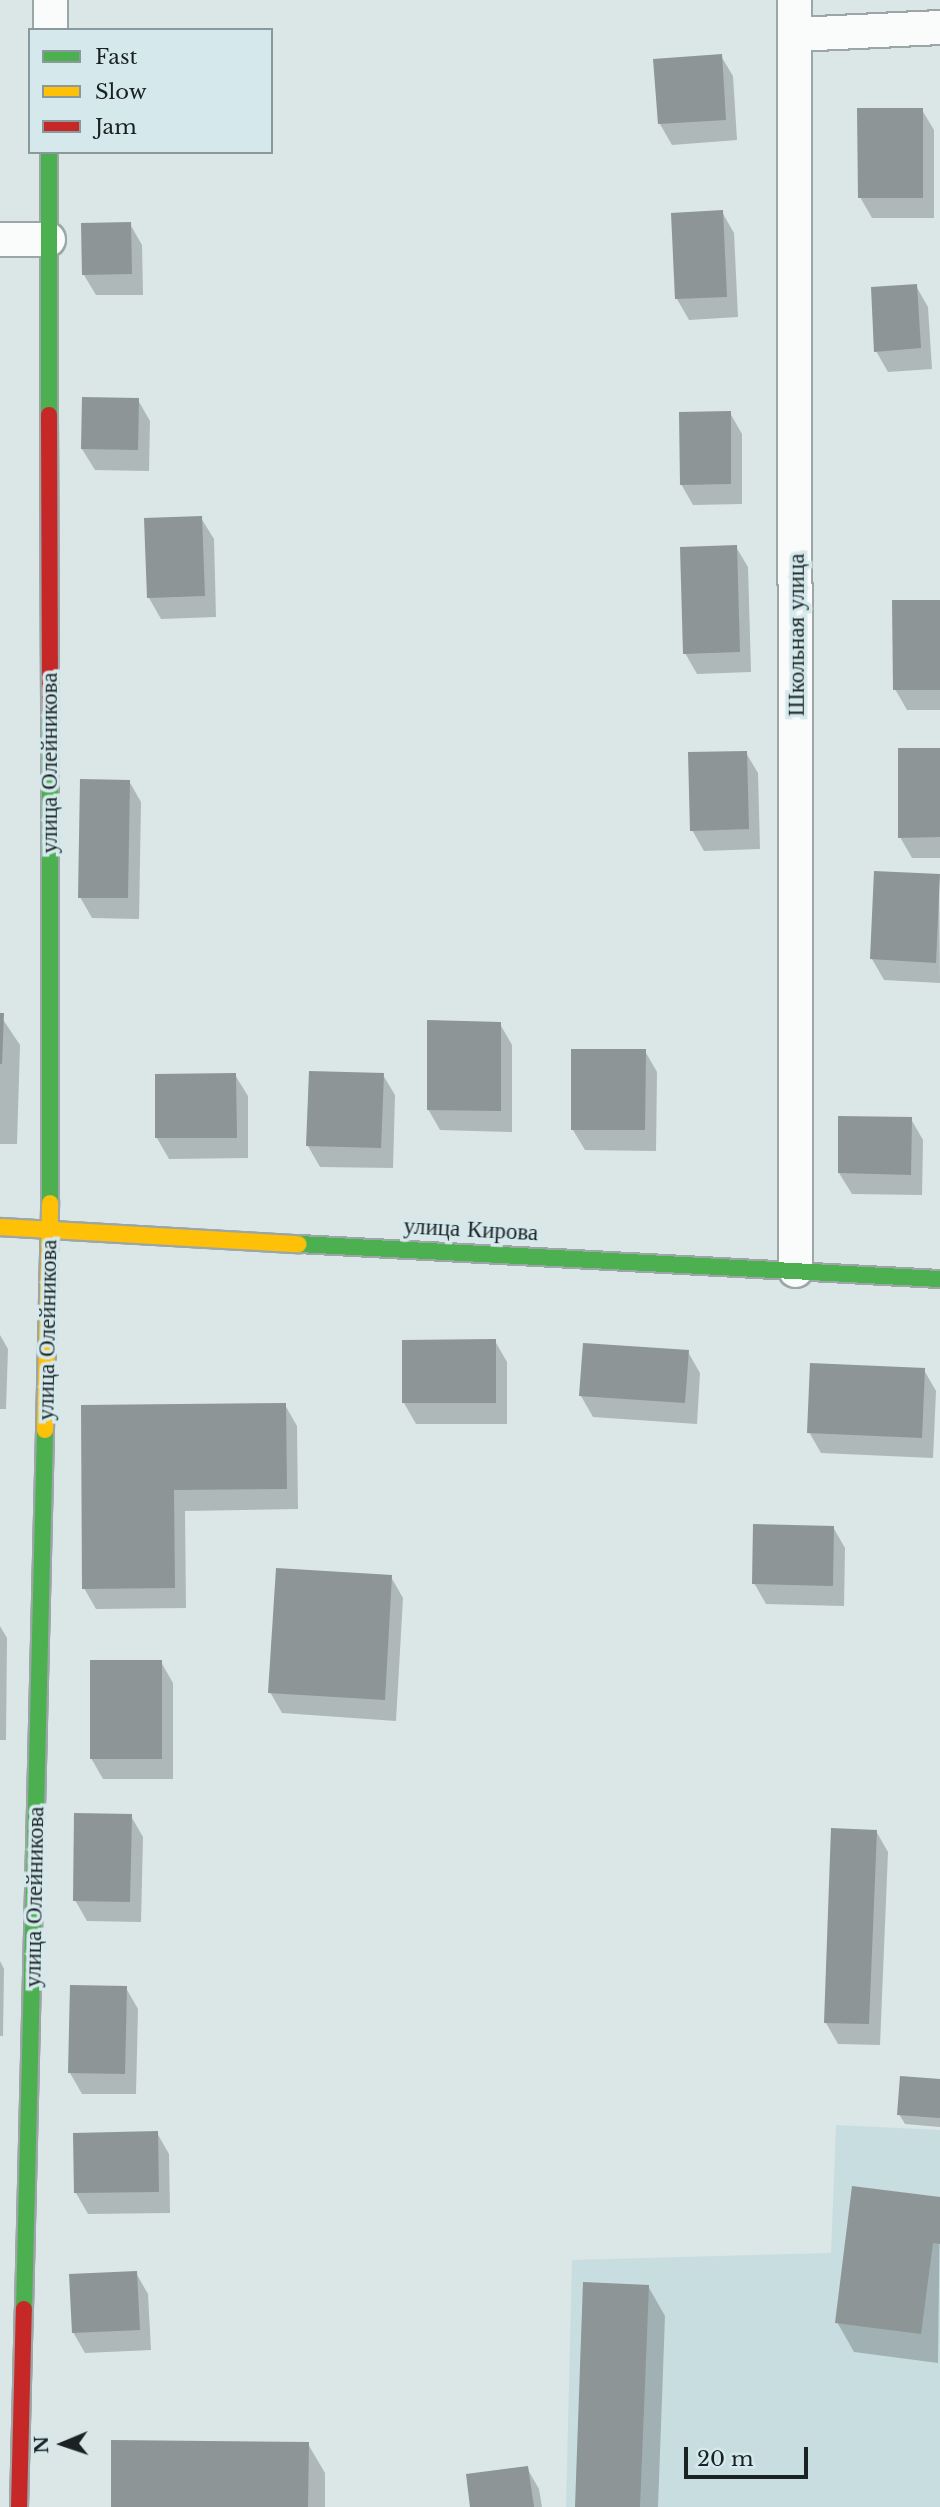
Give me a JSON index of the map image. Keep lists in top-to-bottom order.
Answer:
{
  "streets": {
    "street": ["Школьная улица", "улица Олейникова", "улица Кирова"]
  },
  "crossings": [
    ["Школьная улица", "улица Кирова"],
    ["улица Олейникова", "улица Кирова"]
  ],
  "legend": ["Fast", "Slow", "Jam"],
  "scale_bar": "20 m",
  "north": "left"
}
